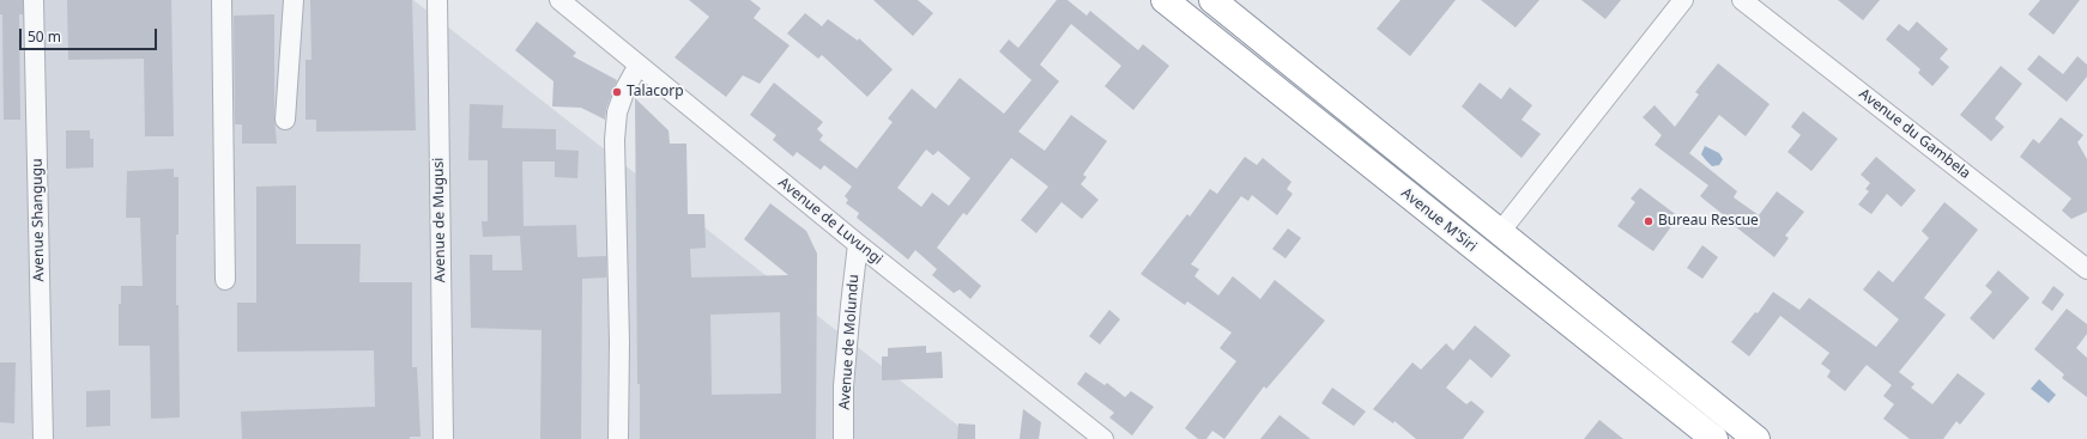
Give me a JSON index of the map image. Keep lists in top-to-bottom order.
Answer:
{
  "streets": {
    "highway": ["Avenue M'Siri"],
    "street": [
      "Avenue du Gambela",
      "Avenue Shangugu",
      "Avenue de Mugusi",
      "Avenue de Luvungi",
      "Avenue de Molundu"
    ]
  },
  "crossings": [
    ["Avenue de Luvungi", "Avenue de Molundu"]
  ],
  "places": ["Talacorp", "Bureau Rescue"],
  "scale_bar": "50 m"
}
